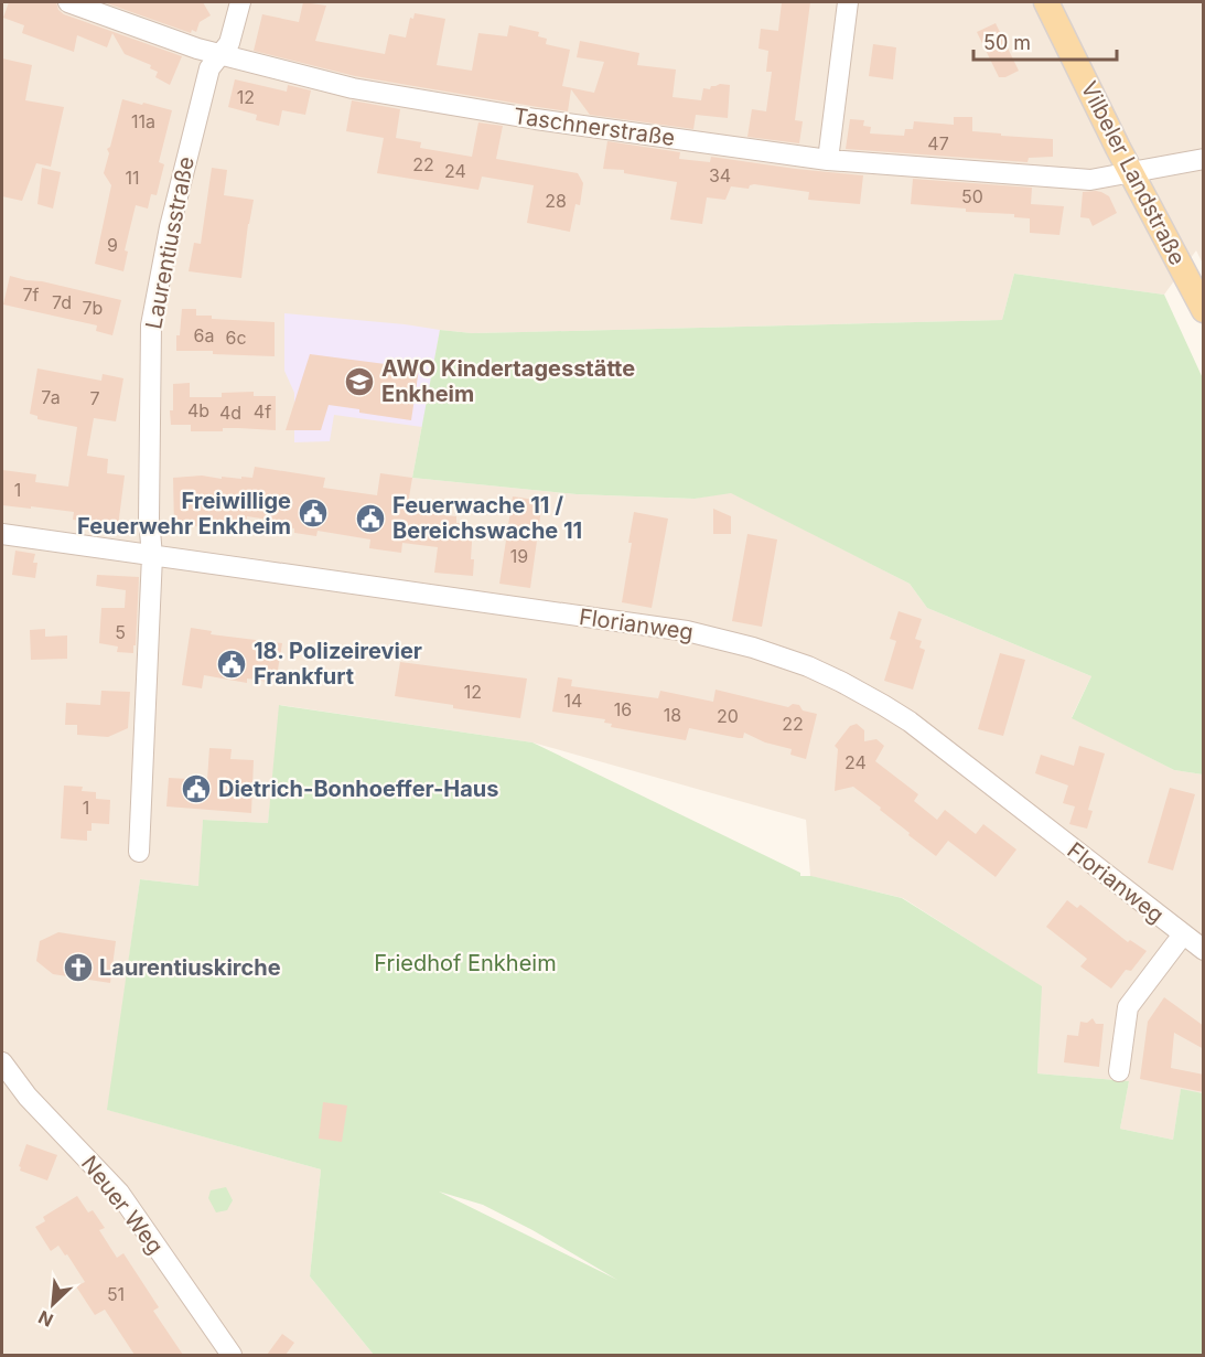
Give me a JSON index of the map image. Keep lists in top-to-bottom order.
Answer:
{
  "streets": {
    "main road": ["Vilbeler Landstraße"],
    "street": [
      "Taschnerstraße",
      "Laurentiusstraße",
      "Florianweg",
      "Neuer Weg"
    ]
  },
  "crossings": [
    ["Taschnerstraße", "Vilbeler Landstraße"],
    ["Taschnerstraße", "Laurentiusstraße"],
    ["Laurentiusstraße", "Florianweg"]
  ],
  "parks": ["Friedhof Enkheim"],
  "places": {
    "school or university": ["AWO Kindertagesstätte Enkheim"],
    "public building": [
      "Freiwillige Feuerwehr Enkheim",
      "Feuerwache 11 / Bereichswache 11",
      "18. Polizeirevier Frankfurt",
      "Dietrich-Bonhoeffer-Haus"
    ],
    "church": ["Laurentiuskirche"]
  },
  "house_numbers": [
    "12",
    "11a",
    "47",
    "22",
    "24",
    "34",
    "11",
    "50",
    "28",
    "9",
    "7f",
    "7d",
    "7b",
    "6a",
    "6c",
    "7a",
    "7",
    "4b",
    "4f",
    "4d",
    "1",
    "19",
    "5",
    "12",
    "14",
    "16",
    "18",
    "20",
    "22",
    "24",
    "1",
    "51"
  ],
  "scale_bar": "50 m",
  "north": "bottom left"
}
